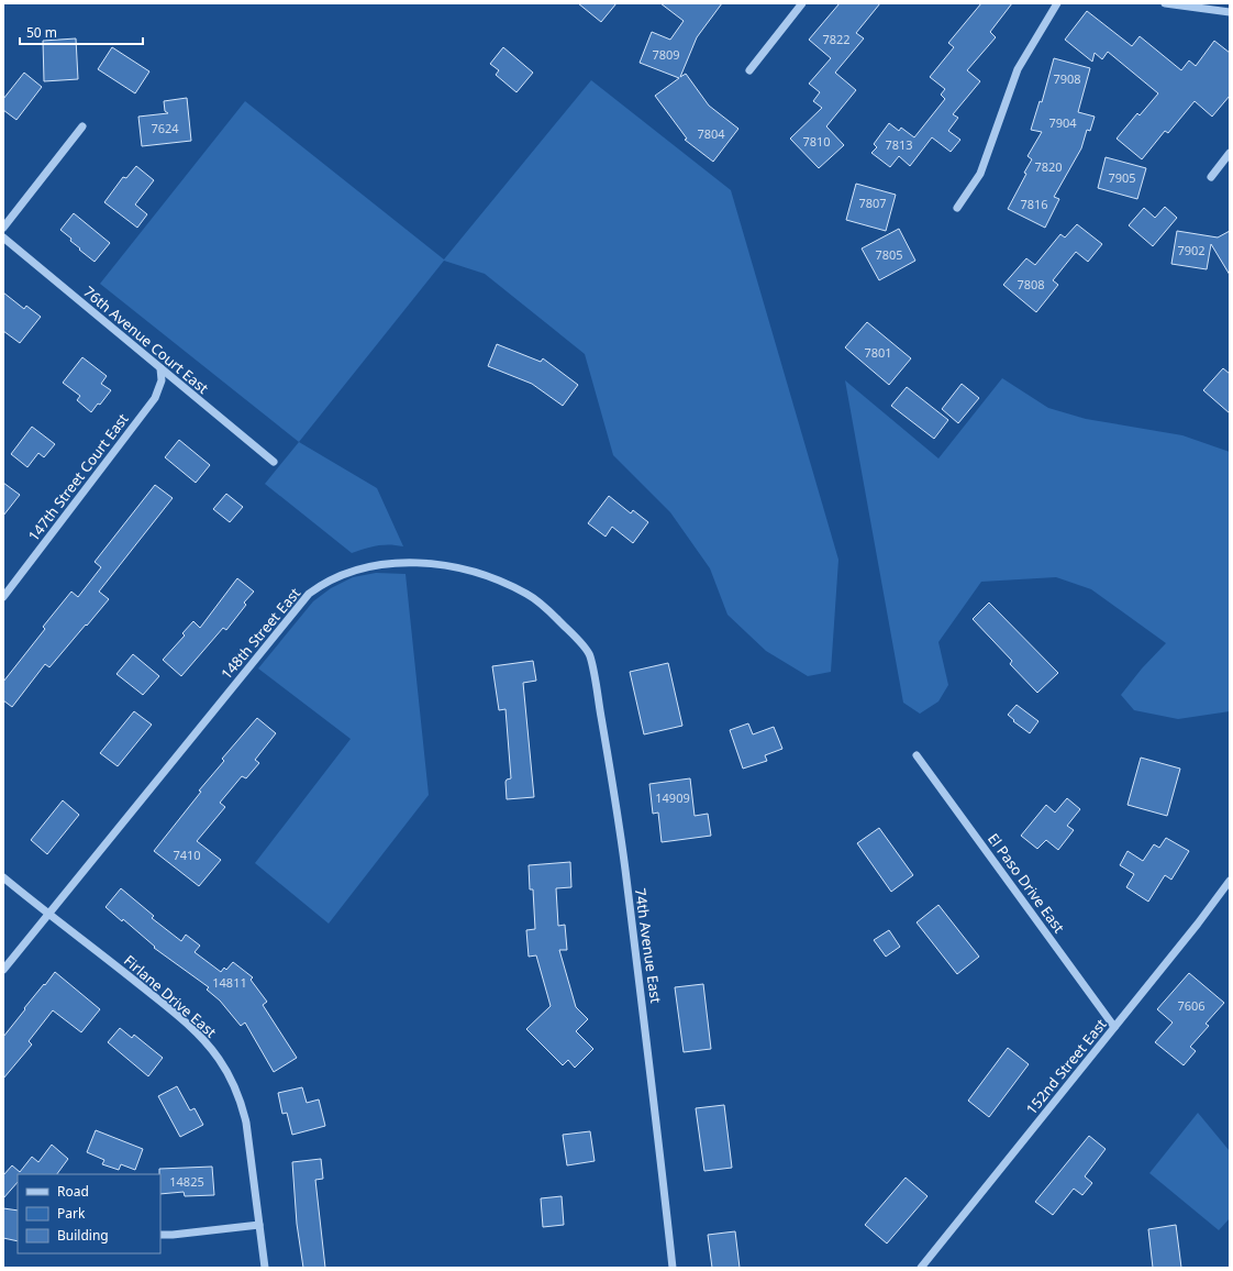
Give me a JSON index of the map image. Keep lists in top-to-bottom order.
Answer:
{
  "streets": {
    "street": [
      "76th Avenue Court East",
      "147th Street Court East",
      "148th Street East",
      "El Paso Drive East",
      "74th Avenue East",
      "Firlane Drive East",
      "152nd Street East"
    ]
  },
  "crossings": [
    ["76th Avenue Court East", "147th Street Court East"],
    ["148th Street East", "74th Avenue East"],
    ["148th Street East", "Firlane Drive East"],
    ["El Paso Drive East", "152nd Street East"]
  ],
  "house_numbers": [
    "7822",
    "7809",
    "7908",
    "7904",
    "7624",
    "7804",
    "7810",
    "7813",
    "7820",
    "7905",
    "7807",
    "7816",
    "7902",
    "7805",
    "7808",
    "7801",
    "14909",
    "7410",
    "14811",
    "7606",
    "14825"
  ],
  "legend": ["Road", "Park", "Building"],
  "scale_bar": "50 m"
}
